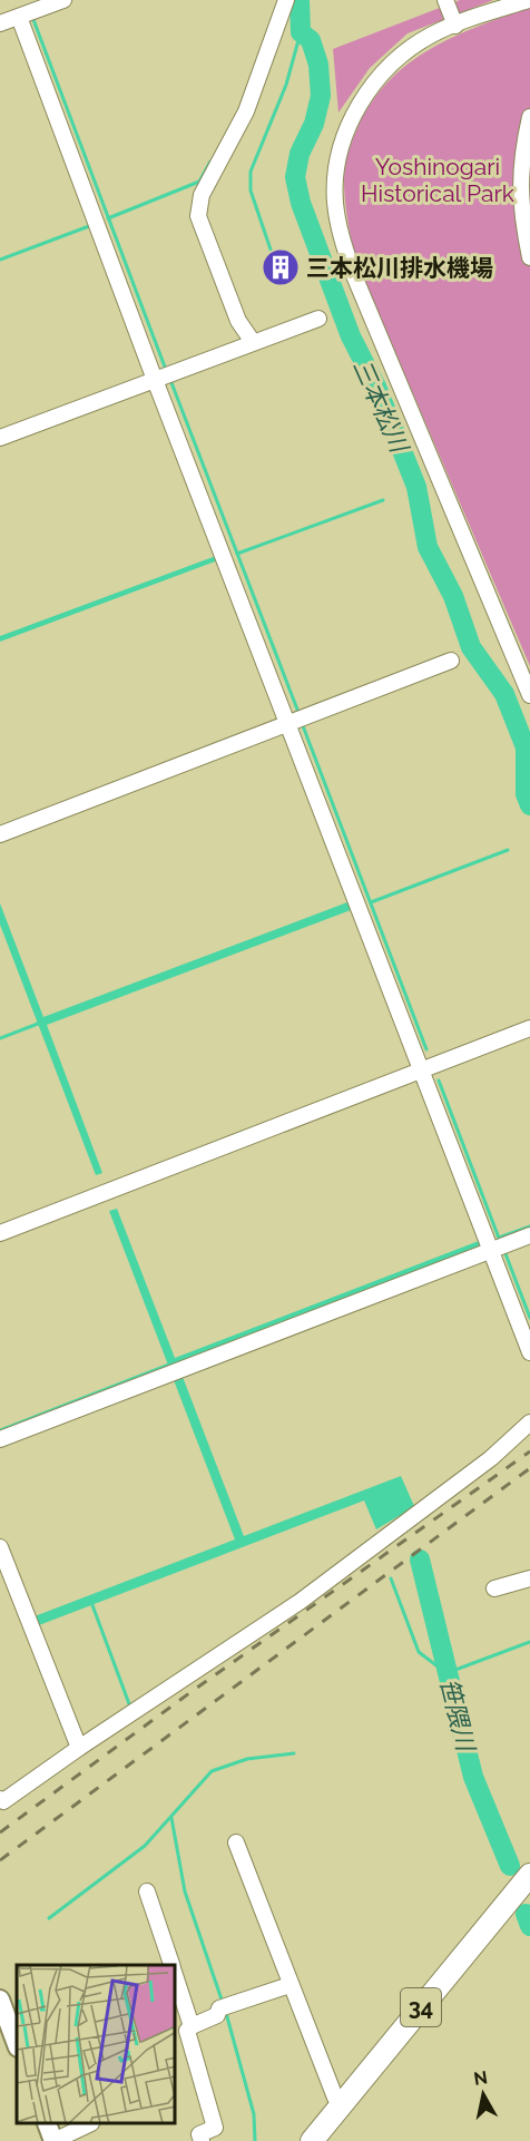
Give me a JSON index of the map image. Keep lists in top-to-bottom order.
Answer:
{
  "streets": {
    "highway": ["34"]
  },
  "water": ["三本松川", "笹隈川"],
  "parks": ["Yoshinogari Historical Park"],
  "places": {
    "building": ["三本松川排水機場"]
  },
  "north": "top"
}
